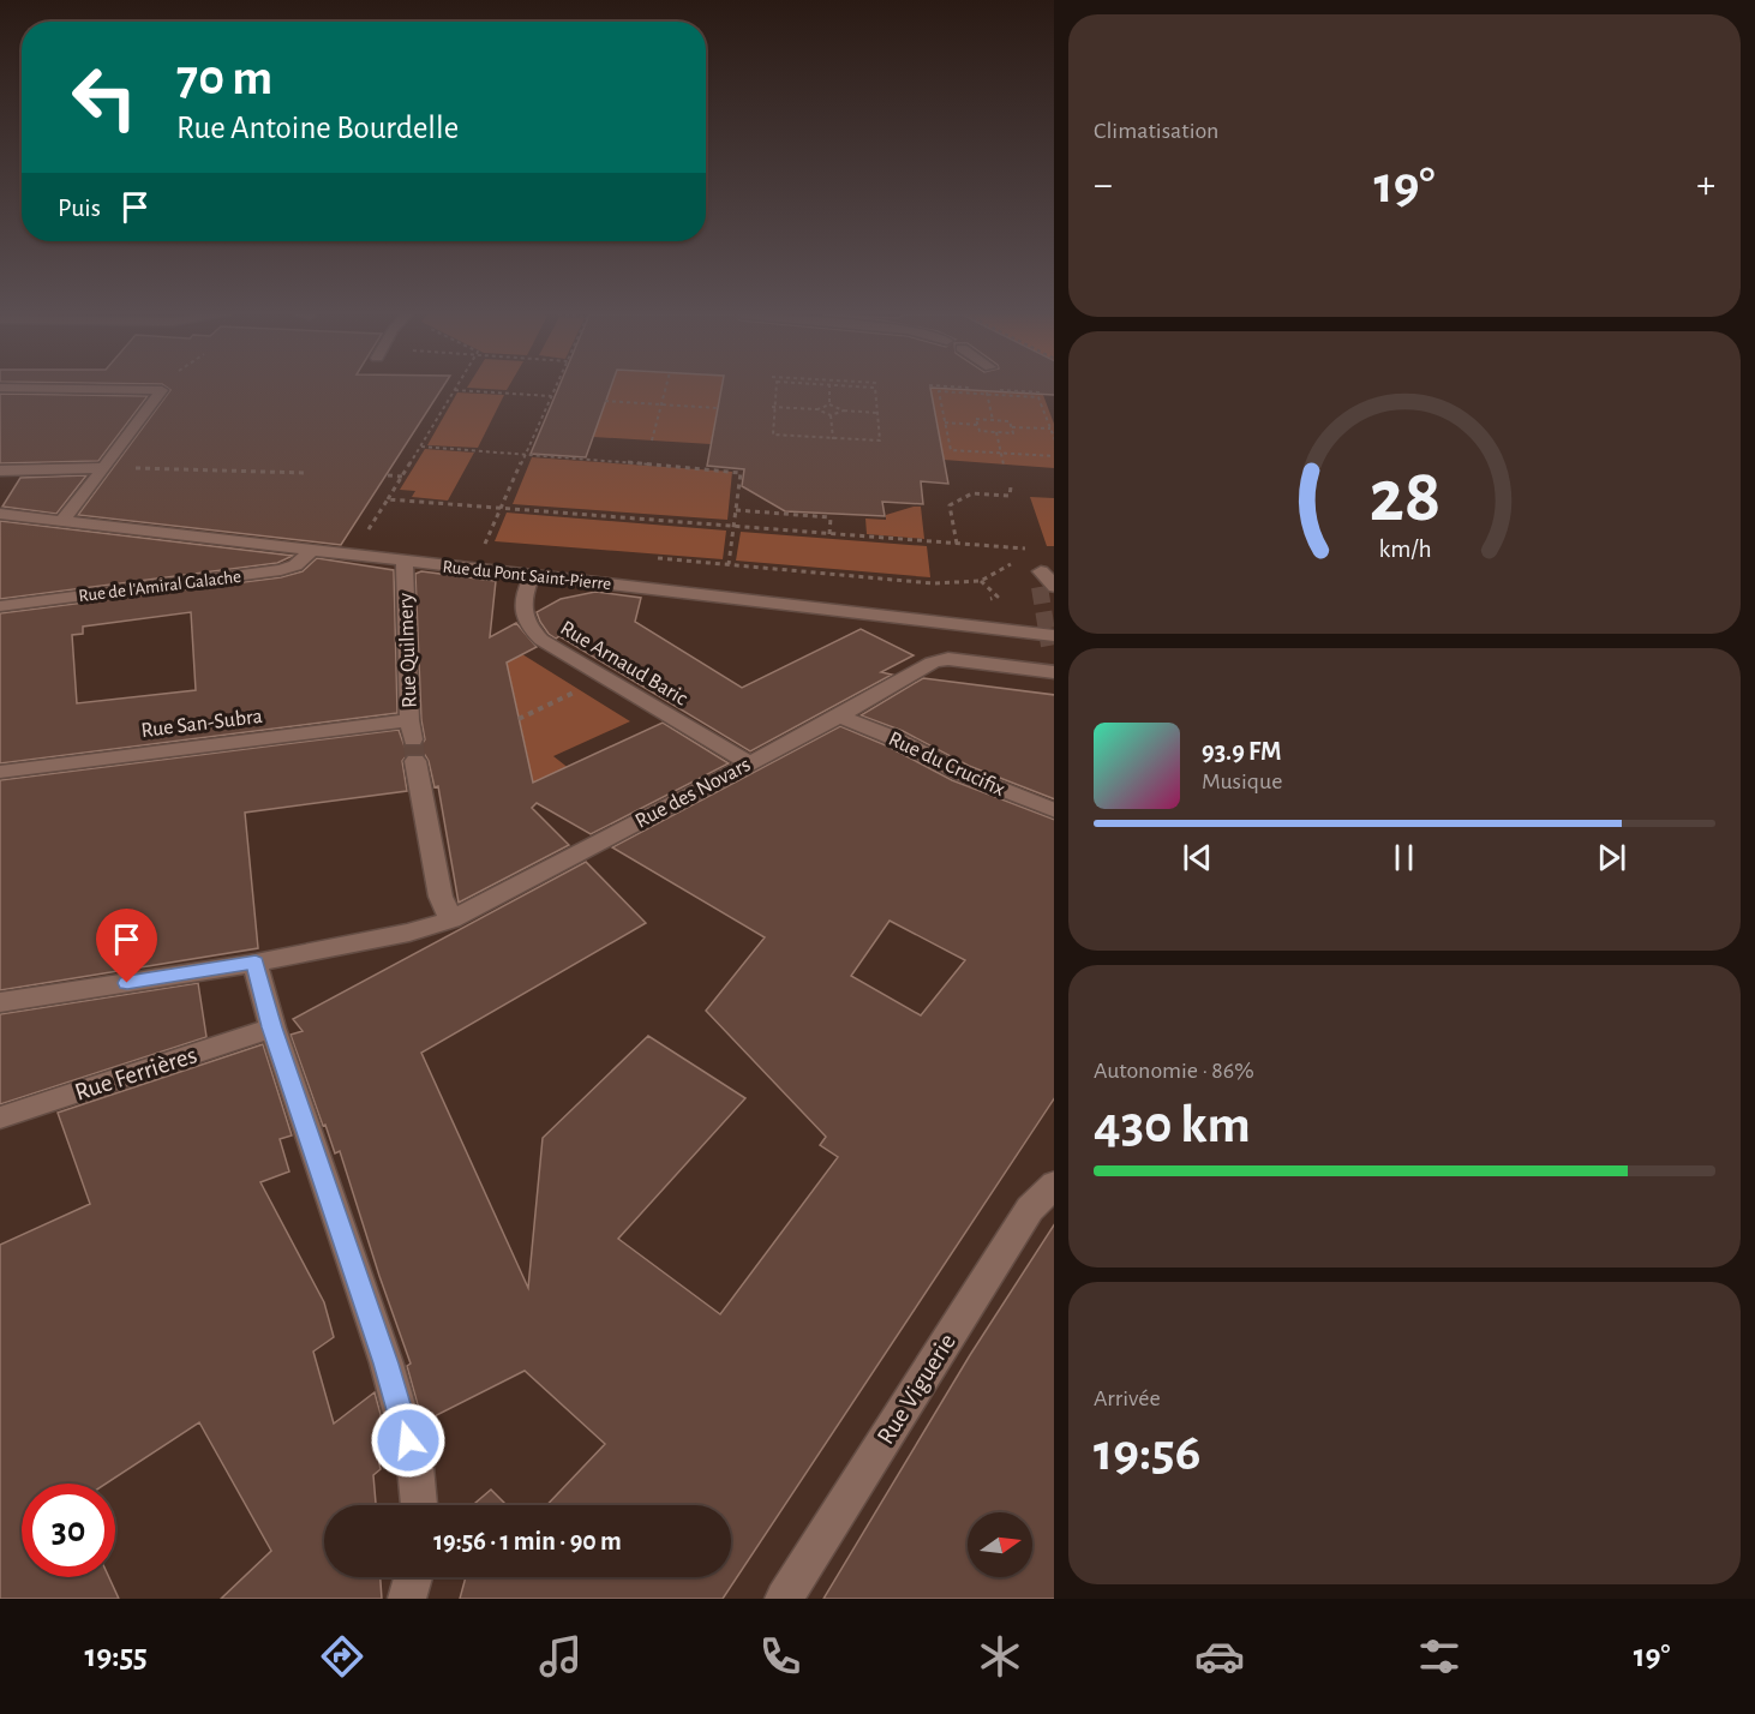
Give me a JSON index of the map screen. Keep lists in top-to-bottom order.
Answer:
{
  "streets": {
    "street": [
      "Rue du Pont Saint-Pierre",
      "Rue de l'Amiral Galache",
      "Rue Quilmery",
      "Rue Arnaud Baric",
      "Rue San-Subra",
      "Rue du Crucifix",
      "Rue des Novars",
      "Rue Ferrières",
      "Rue Viguerie"
    ]
  },
  "crossings": [
    ["Rue du Pont Saint-Pierre", "Rue de l'Amiral Galache"],
    ["Rue du Pont Saint-Pierre", "Rue Quilmery"],
    ["Rue du Pont Saint-Pierre", "Rue Arnaud Baric"],
    ["Rue Quilmery", "Rue San-Subra"],
    ["Rue Quilmery", "Rue des Novars"],
    ["Rue Arnaud Baric", "Rue des Novars"],
    ["Rue du Crucifix", "Rue des Novars"]
  ],
  "north": "right",
  "page": {
    "tile": [
      "Climatisation",
      ["Autonomie · 86%", "430 km"],
      ["Arrivée", "19:56"]
    ],
    "turn": ["70 m", "Rue Antoine Bourdelle"],
    "heat": ["−", "19°", "+"],
    "then": "Puis",
    "song": ["93.9 FM", "Musique"],
    "limit": "30",
    "trip": "19:56 · 1 min · 90 m",
    "tabs": ["19:55", "19°"],
    "gauge": ["28", "km/h"]
  }
}
